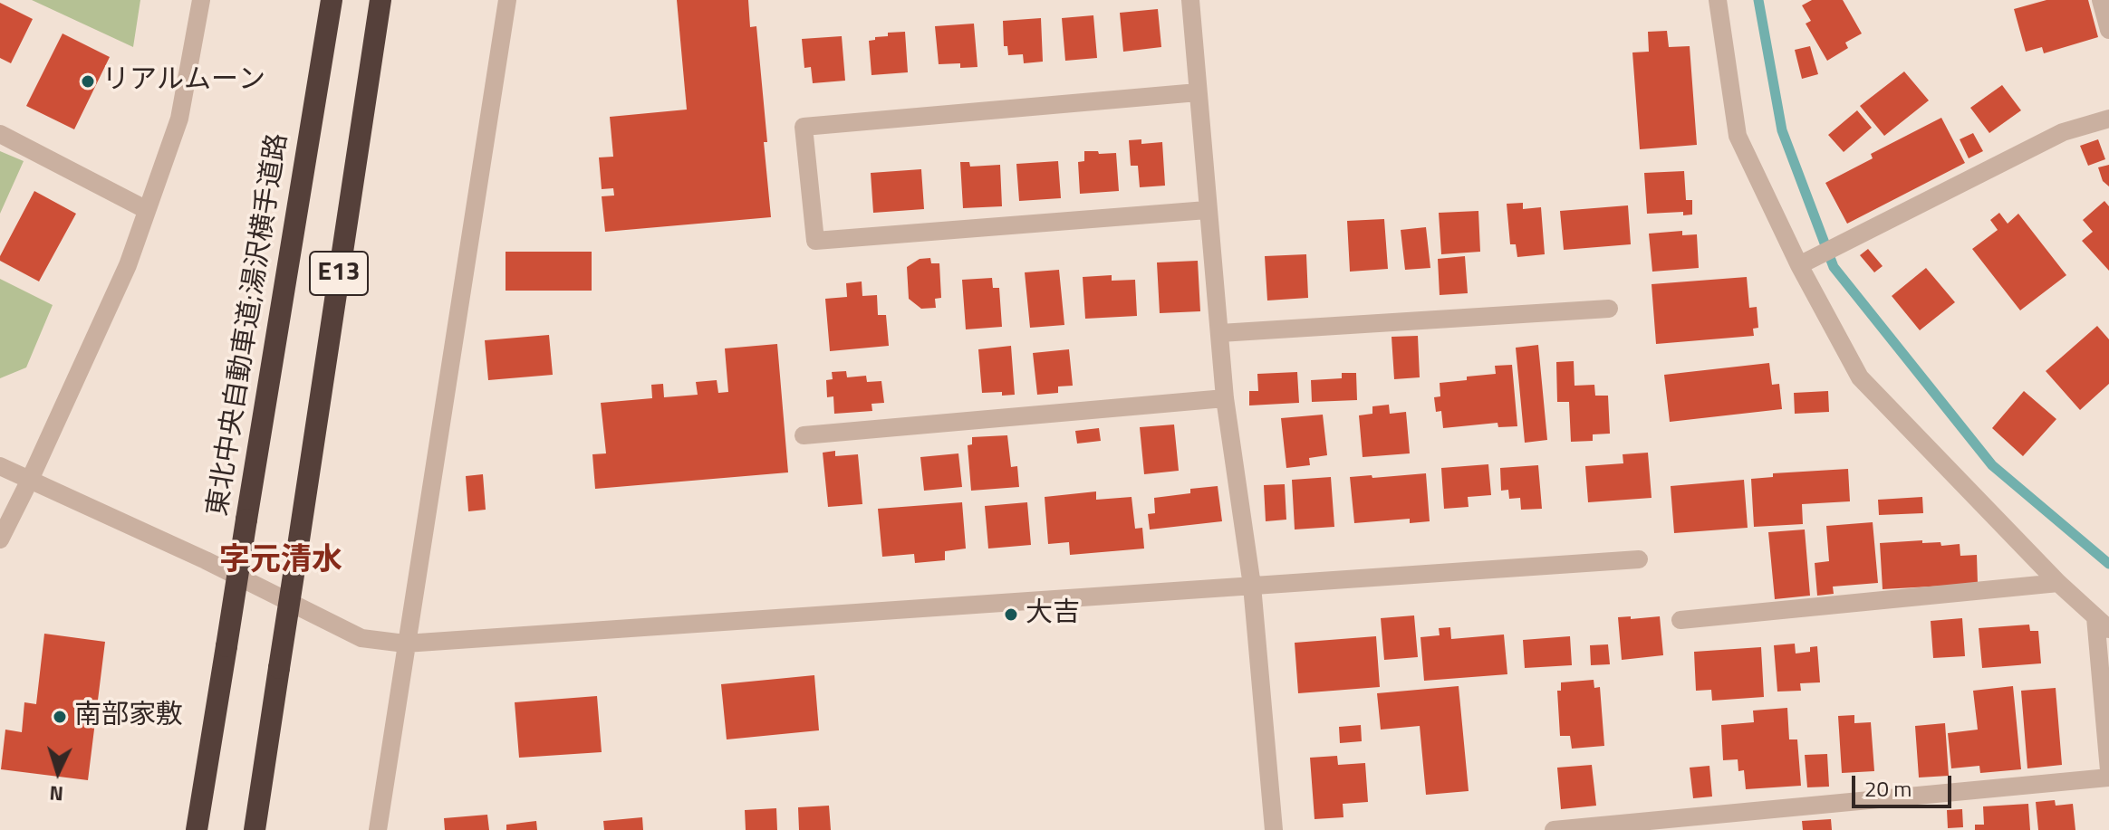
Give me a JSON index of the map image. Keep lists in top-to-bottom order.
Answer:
{
  "streets": {
    "highway": ["E13", "東北中央自動車道;湯沢横手道路"]
  },
  "districts": ["字元清水"],
  "places": ["リアルムーン", "大吉", "南部家敷"],
  "scale_bar": "20 m",
  "north": "bottom"
}
